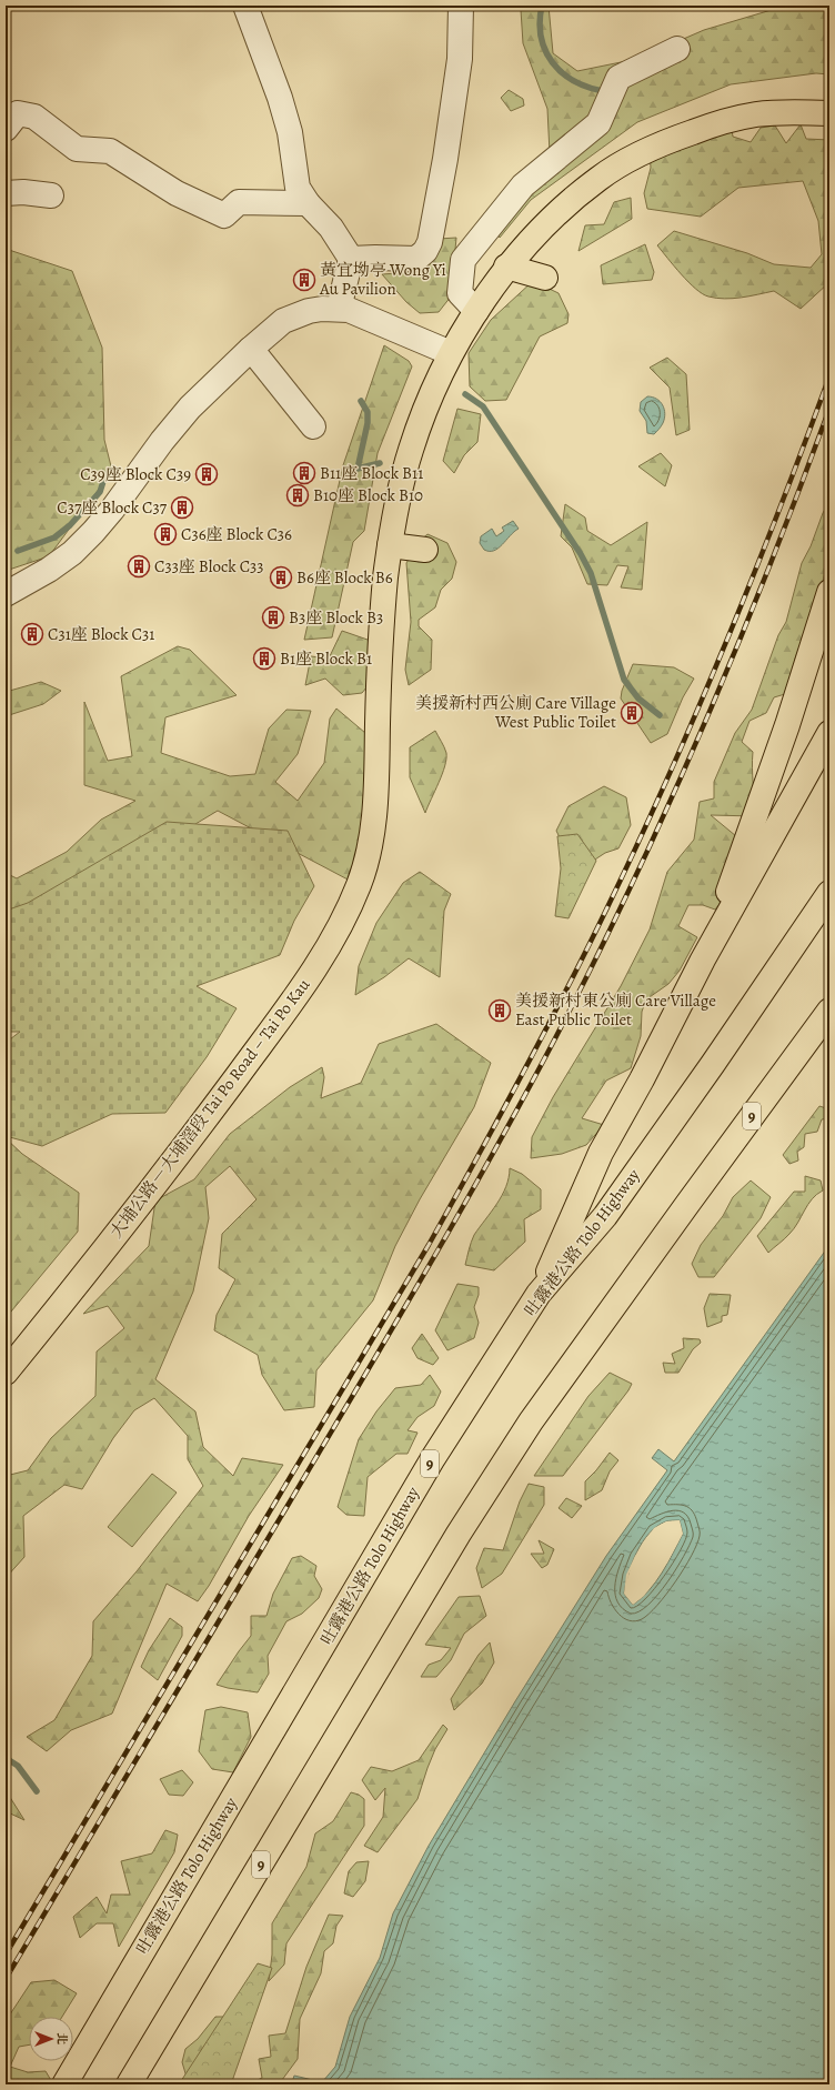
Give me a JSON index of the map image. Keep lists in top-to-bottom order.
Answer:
{
  "streets": {
    "main road": ["大埔公路－大埔滘段 Tai Po Road – Tai Po Kau", "9", "吐露港公路 Tolo Highway"]
  },
  "places": {
    "building": [
      "黃宜坳亭 Wong Yi Au Pavilion",
      "B11座 Block B11",
      "C39座 Block C39",
      "B10座 Block B10",
      "C37座 Block C37",
      "C36座 Block C36",
      "C33座 Block C33",
      "B6座 Block B6",
      "B3座 Block B3",
      "C31座 Block C31",
      "B1座 Block B1",
      "美援新村西公廁 Care Village West Public Toilet",
      "美援新村東公廁 Care Village East Public Toilet"
    ]
  },
  "north": "right"
}
